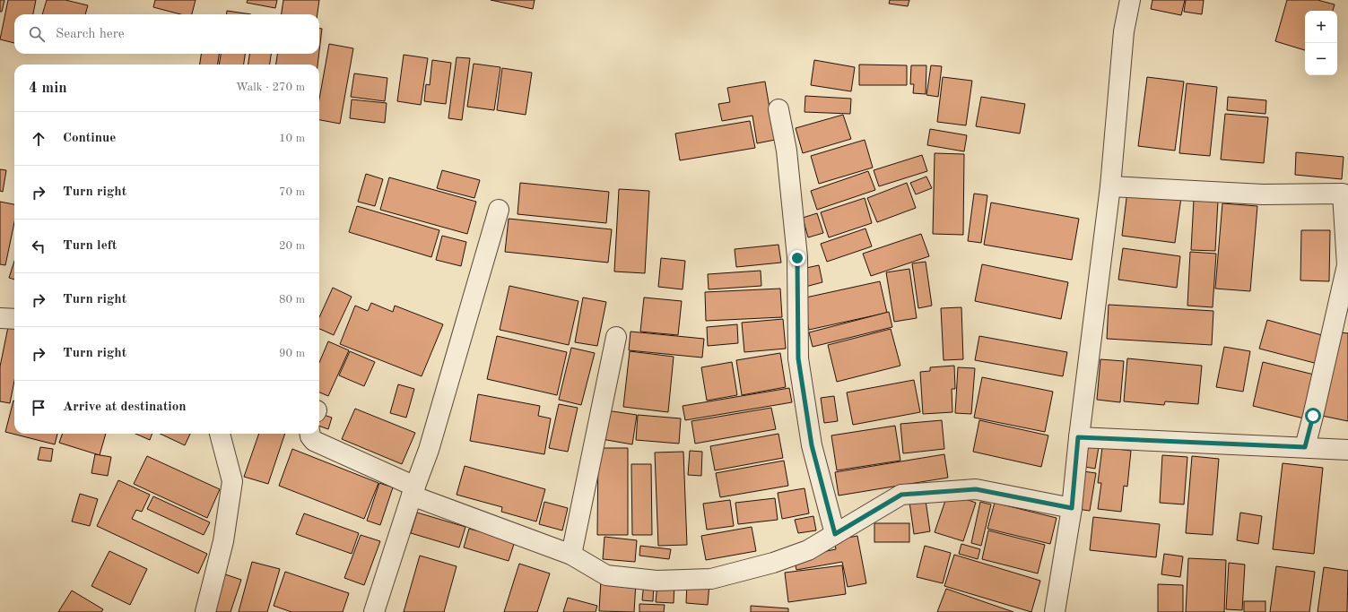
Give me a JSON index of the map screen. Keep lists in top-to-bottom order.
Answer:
{
  "page": {
    "map_buttons": ["+", "−"],
    "search": "Search here",
    "heading": ["4 min", "Walk · 270 m"],
    "list": [
      ["Continue", "10 m"],
      ["Turn right", "70 m"],
      ["Turn left", "20 m"],
      ["Turn right", "80 m"],
      ["Turn right", "90 m"],
      "Arrive at destination"
    ]
  }
}
